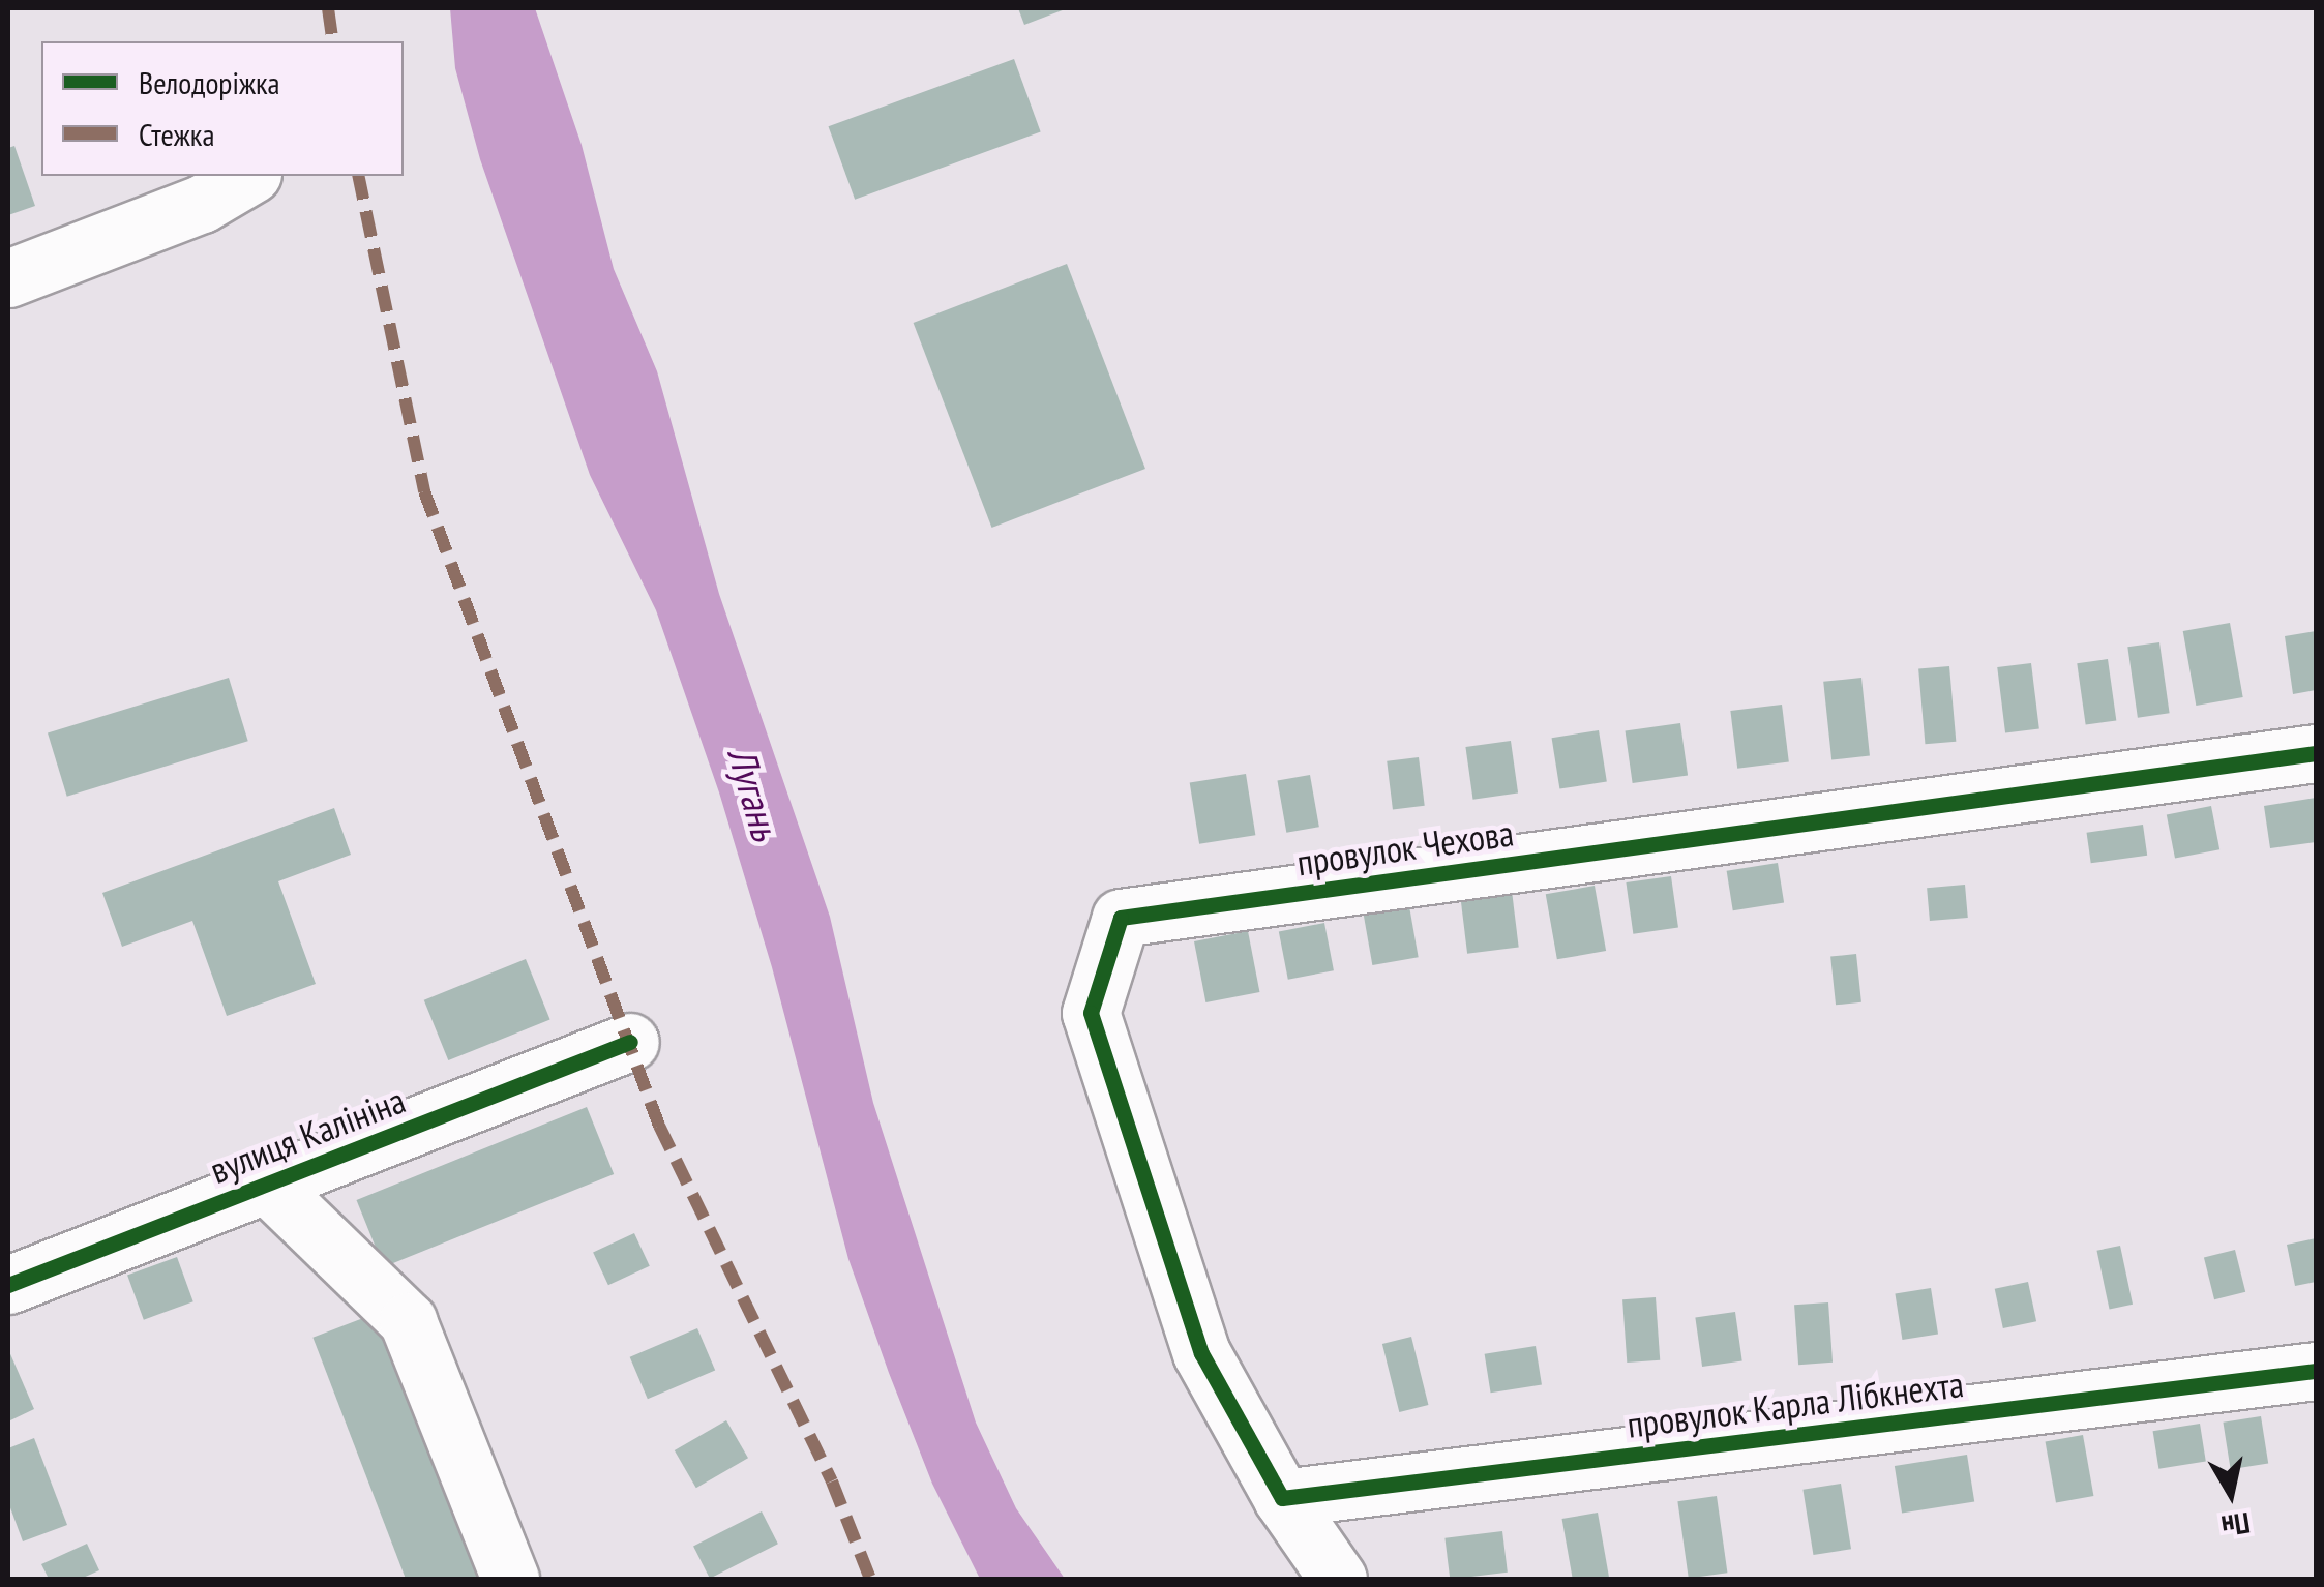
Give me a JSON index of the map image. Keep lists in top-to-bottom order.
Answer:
{
  "streets": {
    "street": ["провулок Чехова", "вулиця Калініна", "провулок Карла Лібкнехта"]
  },
  "crossings": [
    ["провулок Чехова", "провулок Карла Лібкнехта"]
  ],
  "water": ["Лугань"],
  "legend": ["Велодоріжка", "Стежка"],
  "north": "bottom"
}
